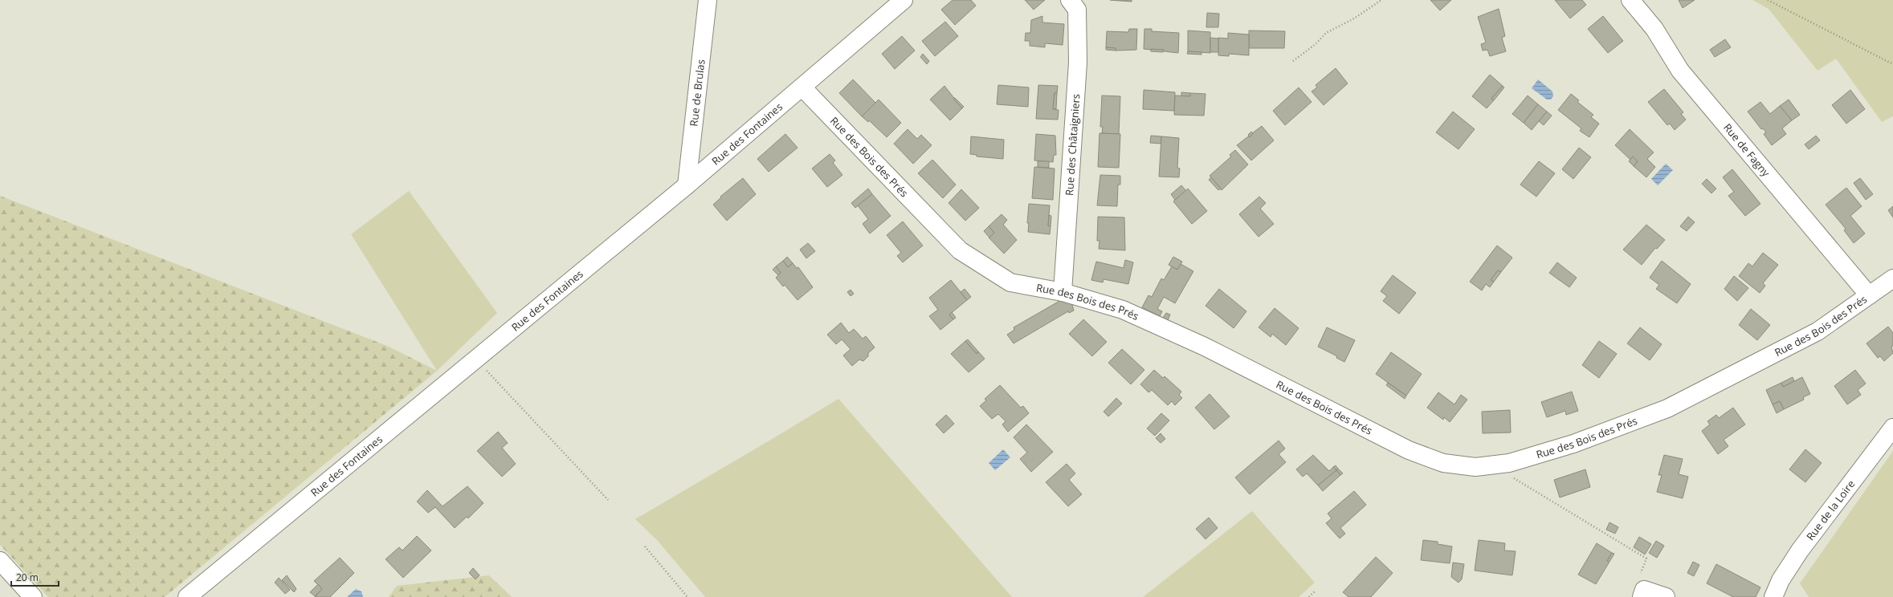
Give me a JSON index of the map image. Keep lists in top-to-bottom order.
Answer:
{
  "streets": {
    "street": [
      "Rue de Brulas",
      "Rue des Fontaines",
      "Rue des Châtaigniers",
      "Rue de Fagny",
      "Rue des Bois des Prés",
      "Rue de la Loire"
    ]
  },
  "crossings": [
    ["Rue de Brulas", "Rue des Fontaines"],
    ["Rue des Fontaines", "Rue des Bois des Prés"],
    ["Rue des Châtaigniers", "Rue des Bois des Prés"],
    ["Rue de Fagny", "Rue des Bois des Prés"]
  ],
  "scale_bar": "20 m"
}
